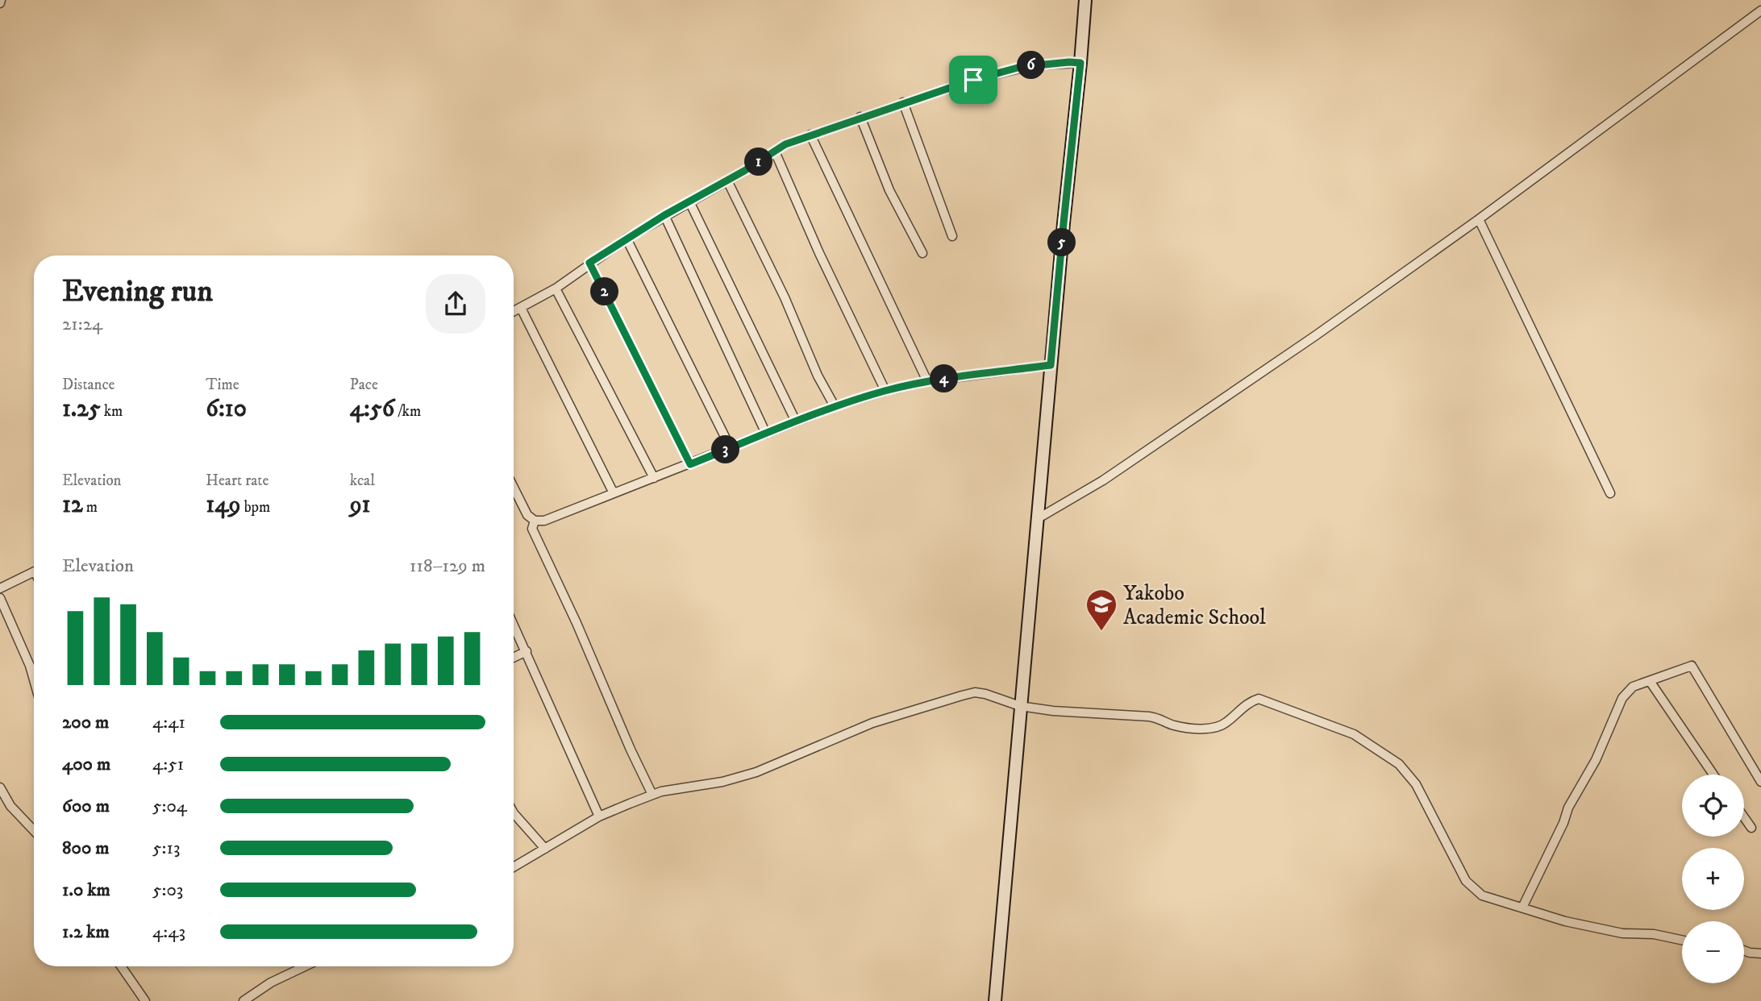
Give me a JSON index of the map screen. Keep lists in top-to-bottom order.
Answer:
{
  "places": {
    "school or university": ["Yakobo Academic School"]
  },
  "page": {
    "pins": [
      "6",
      "1",
      "5",
      "2",
      "4",
      "3"
    ],
    "heading": ["Evening run", "21:24"],
    "stats": [
      ["Distance", "1.25 km"],
      ["Time", "6:10"],
      ["Pace", "4:56 /km"],
      ["Elevation", "12 m"],
      ["Heart rate", "149 bpm"],
      ["kcal", "91"]
    ],
    "chart": ["Elevation", "118–129 m"],
    "list": [
      {
        "name": "200 m",
        "note": "4:41"
      },
      {
        "name": "400 m",
        "note": "4:51"
      },
      {
        "name": "600 m",
        "note": "5:04"
      },
      {
        "name": "800 m",
        "note": "5:13"
      },
      {
        "name": "1.0 km",
        "note": "5:03"
      },
      {
        "name": "1.2 km",
        "note": "4:43"
      }
    ],
    "map_buttons": ["+", "−"]
  }
}
